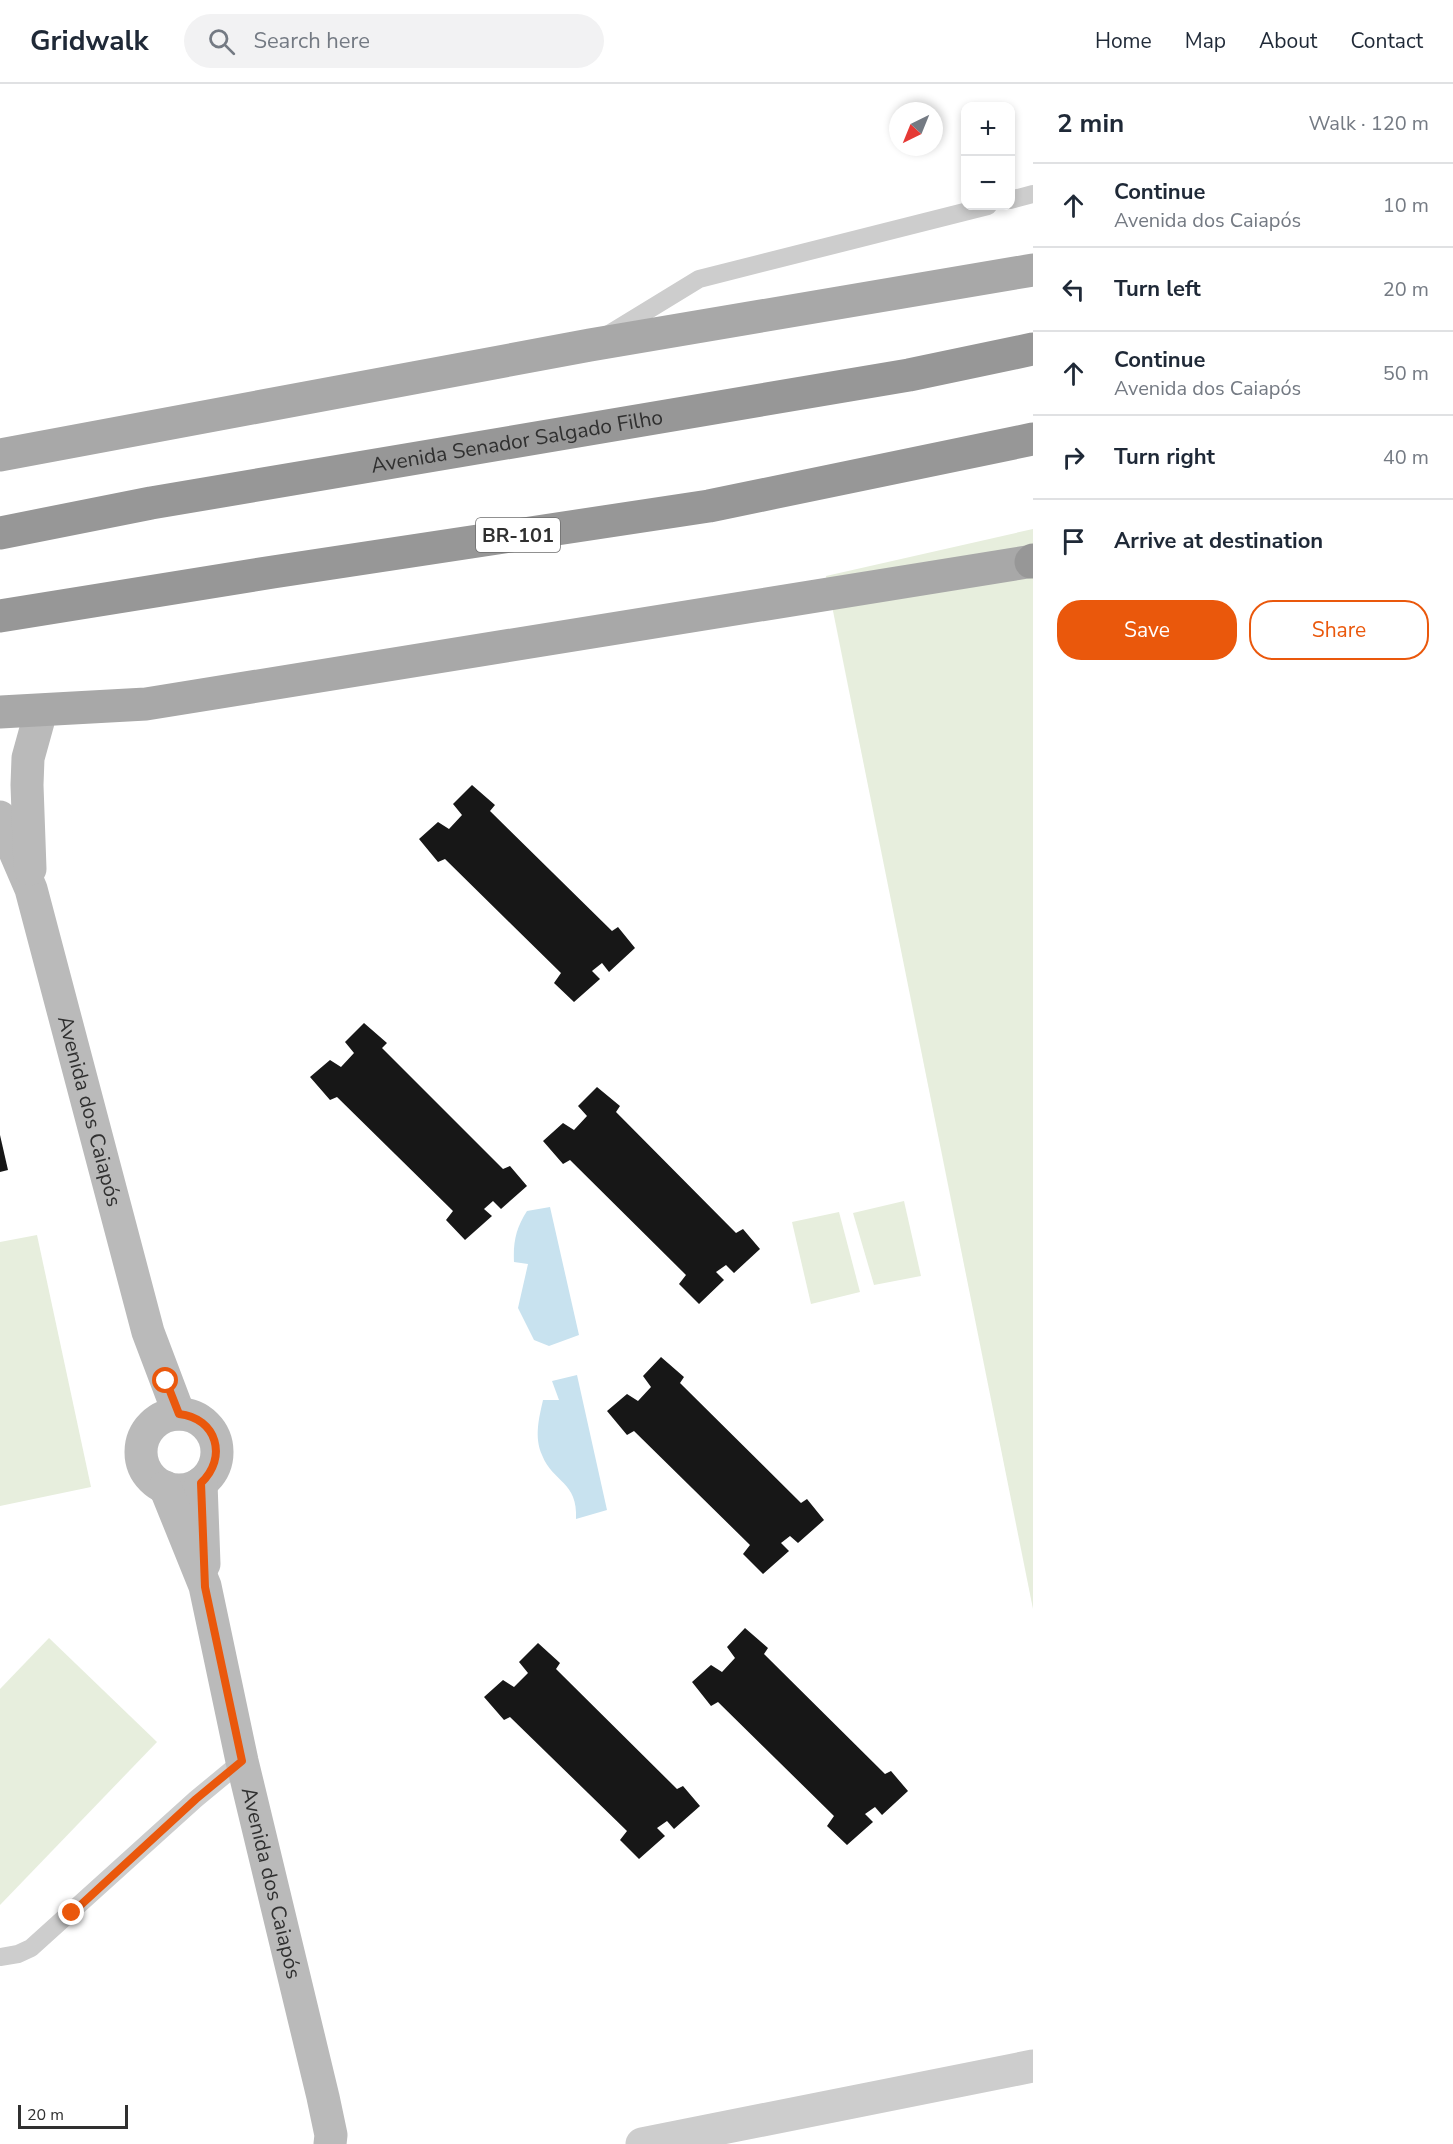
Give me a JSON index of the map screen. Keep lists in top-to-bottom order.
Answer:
{
  "streets": {
    "highway": ["Avenida Senador Salgado Filho", "BR-101"],
    "main road": ["Avenida dos Caiapós"]
  },
  "scale_bar": "20 m",
  "north": "bottom left",
  "page": {
    "header": "Gridwalk",
    "search": "Search here",
    "nav": [
      "Home",
      "Map",
      "About",
      "Contact"
    ],
    "heading": ["2 min", "Walk · 120 m"],
    "map_buttons": ["+", "−"],
    "list": [
      ["Continue", "Avenida dos Caiapós", "10 m"],
      ["Turn left", "20 m"],
      ["Continue", "Avenida dos Caiapós", "50 m"],
      ["Turn right", "40 m"],
      "Arrive at destination"
    ],
    "buttons": ["Save", "Share"],
    "scale": "20 m"
  }
}
